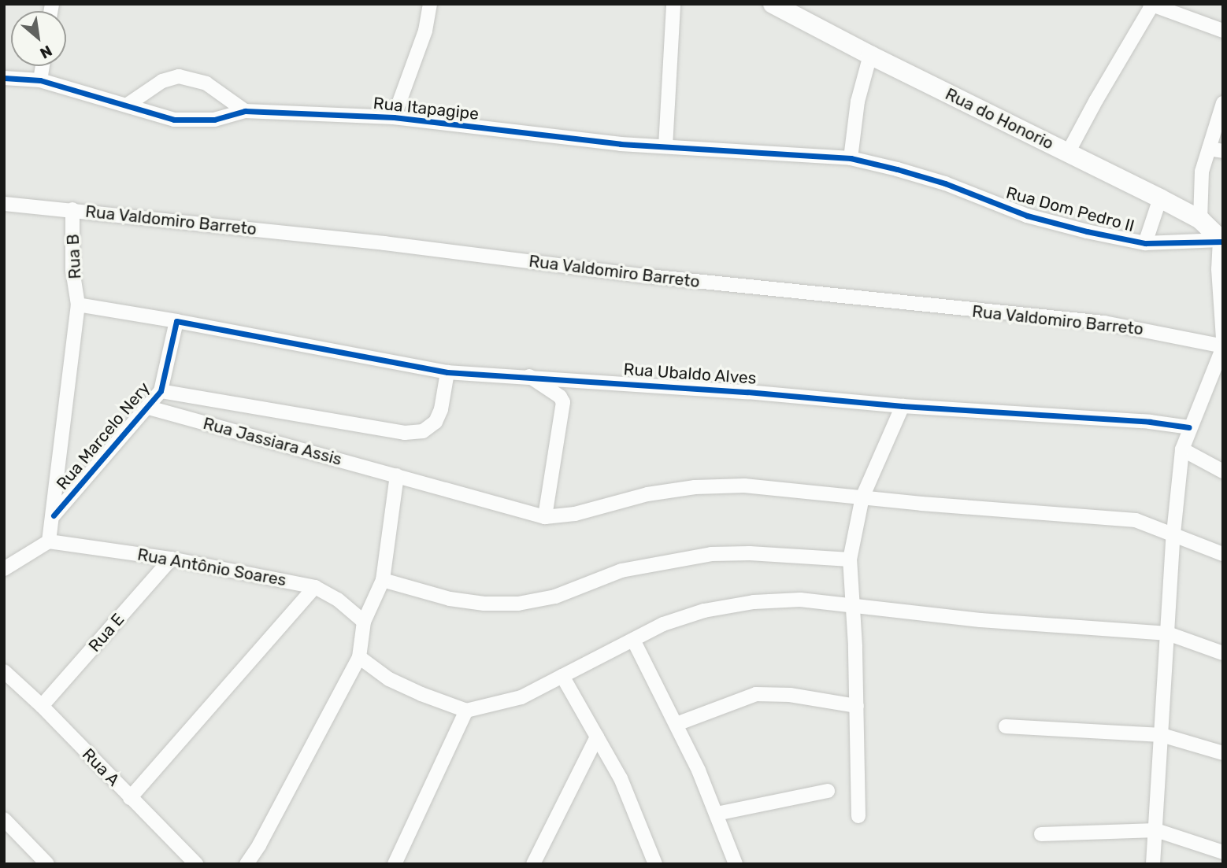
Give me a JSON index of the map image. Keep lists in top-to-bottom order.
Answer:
{
  "streets": {
    "street": [
      "Rua Itapagipe",
      "Rua do Honorio",
      "Rua Dom Pedro II",
      "Rua Valdomiro Barreto",
      "Rua B",
      "Rua Ubaldo Alves",
      "Rua Marcelo Nery",
      "Rua Jassiara Assis",
      "Rua Antônio Soares",
      "Rua E",
      "Rua A"
    ]
  },
  "crossings": [
    ["Rua Itapagipe", "Rua Dom Pedro II"],
    ["Rua do Honorio", "Rua Dom Pedro II"],
    ["Rua Valdomiro Barreto", "Rua B"],
    ["Rua B", "Rua Marcelo Nery"],
    ["Rua B", "Rua Antônio Soares"],
    ["Rua Ubaldo Alves", "Rua Marcelo Nery"],
    ["Rua Marcelo Nery", "Rua Jassiara Assis"],
    ["Rua Antônio Soares", "Rua E"],
    ["Rua E", "Rua A"]
  ],
  "north": "bottom right"
}
